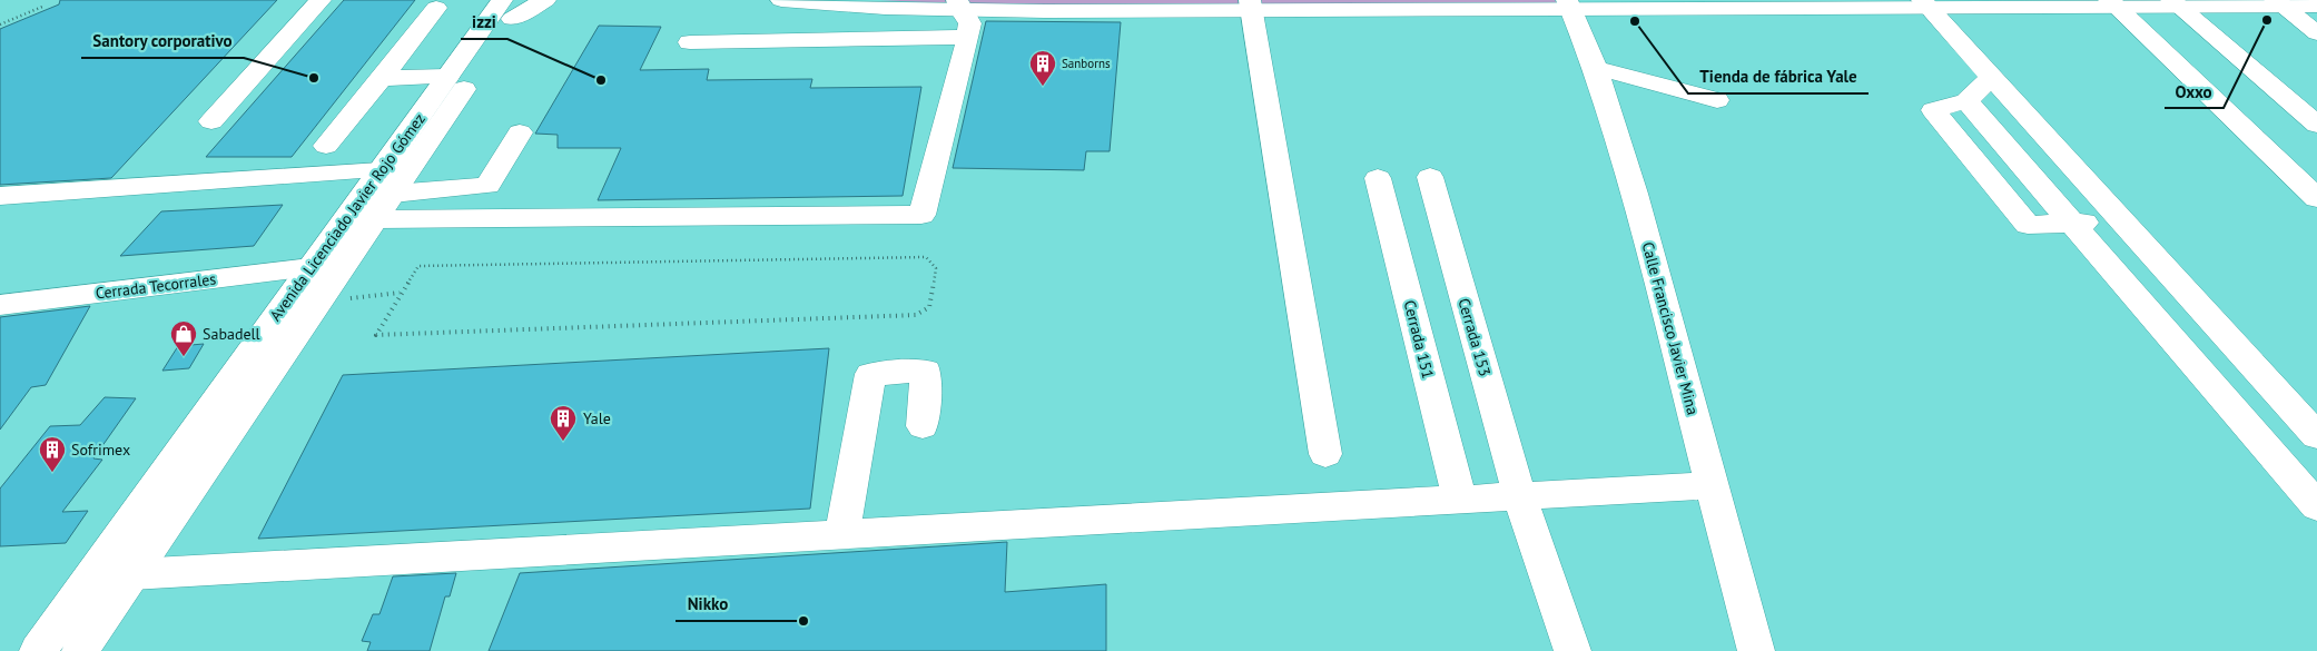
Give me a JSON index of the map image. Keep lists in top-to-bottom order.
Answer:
{
  "streets": {
    "main road": [
      "Avenida Licenciado Javier Rojo Gómez",
      "Cerrada Tecorrales",
      "Calle Francisco Javier Mina",
      "Cerrada 153",
      "Cerrada 151"
    ]
  },
  "crossings": [
    ["Avenida Licenciado Javier Rojo Gómez", "Cerrada Tecorrales"]
  ],
  "places": {
    "other": [
      "Oxxo",
      "Tienda de fábrica Yale",
      "Santory corporativo",
      "izzi",
      "Nikko"
    ],
    "building": ["Sanborns", "Yale", "Sofrimex"],
    "shop": ["Sabadell"]
  }
}
